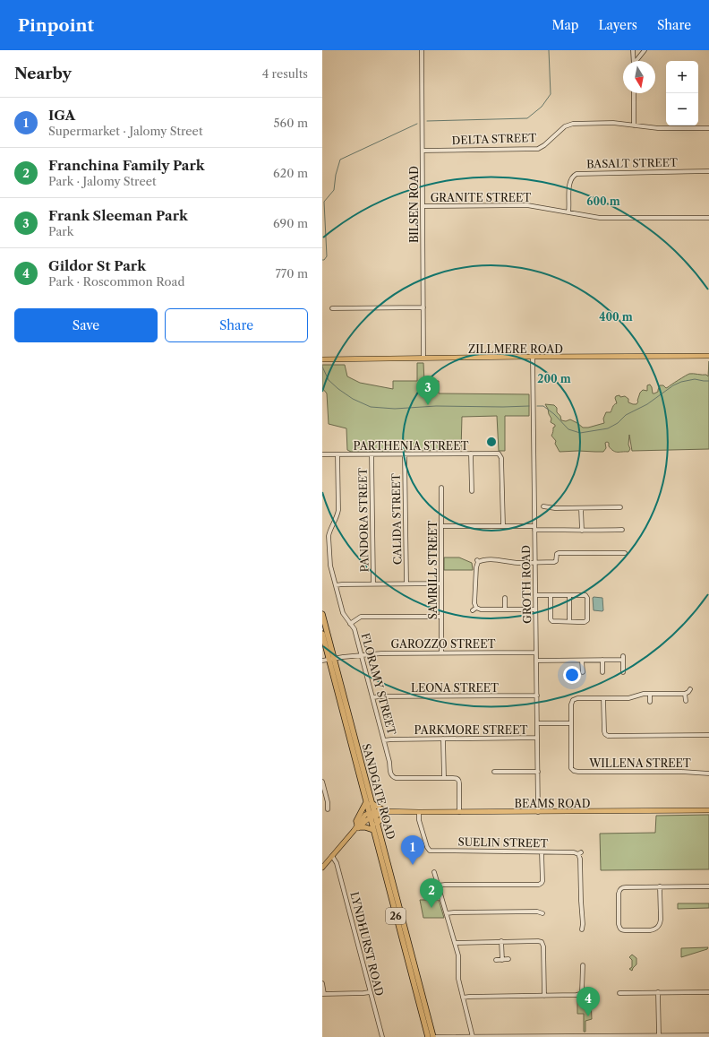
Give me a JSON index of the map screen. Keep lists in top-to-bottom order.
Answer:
{
  "streets": {
    "highway": ["SANDGATE ROAD", "26"],
    "main road": ["ZILLMERE ROAD", "BEAMS ROAD"],
    "street": [
      "DELTA STREET",
      "BASALT STREET",
      "GRANITE STREET",
      "BILSEN ROAD",
      "PARTHENIA STREET",
      "CALIDA STREET",
      "PANDORA STREET",
      "SAMRILL STREET",
      "GROTH ROAD",
      "GAROZZO STREET",
      "FLORAMY STREET",
      "LEONA STREET",
      "PARKMORE STREET",
      "WILLENA STREET",
      "SUELIN STREET",
      "LYNDHURST ROAD"
    ]
  },
  "crossings": [
    ["DELTA STREET", "BILSEN ROAD"],
    ["BASALT STREET", "GRANITE STREET"],
    ["GRANITE STREET", "BILSEN ROAD"],
    ["BILSEN ROAD", "ZILLMERE ROAD"],
    ["ZILLMERE ROAD", "GROTH ROAD"],
    ["PARTHENIA STREET", "CALIDA STREET"],
    ["PARTHENIA STREET", "PANDORA STREET"],
    ["PARTHENIA STREET", "FLORAMY STREET"],
    ["SAMRILL STREET", "GAROZZO STREET"],
    ["GROTH ROAD", "GAROZZO STREET"],
    ["GROTH ROAD", "LEONA STREET"],
    ["GROTH ROAD", "PARKMORE STREET"],
    ["GROTH ROAD", "BEAMS ROAD"],
    ["GAROZZO STREET", "FLORAMY STREET"],
    ["GAROZZO STREET", "SANDGATE ROAD"],
    ["FLORAMY STREET", "LEONA STREET"],
    ["FLORAMY STREET", "PARKMORE STREET"],
    ["SANDGATE ROAD", "BEAMS ROAD"],
    ["BEAMS ROAD", "SUELIN STREET"]
  ],
  "north": "bottom",
  "page": {
    "header": "Pinpoint",
    "nav": ["Map", "Layers", "Share"],
    "heading": ["Nearby", "4 results"],
    "map_buttons": ["+", "−"],
    "list": [
      {
        "mark": "1",
        "name": "IGA",
        "note": "Supermarket · Jalomy Street",
        "value": "560 m"
      },
      {
        "mark": "2",
        "name": "Franchina Family Park",
        "note": "Park · Jalomy Street",
        "value": "620 m"
      },
      {
        "mark": "3",
        "name": "Frank Sleeman Park",
        "note": "Park",
        "value": "690 m"
      },
      {
        "mark": "4",
        "name": "Gildor St Park",
        "note": "Park · Roscommon Road",
        "value": "770 m"
      }
    ],
    "buttons": ["Save", "Share"],
    "pins": [
      "3",
      "1",
      "2",
      "4"
    ]
  },
  "rings": ["600 m", "400 m", "200 m"]
}
